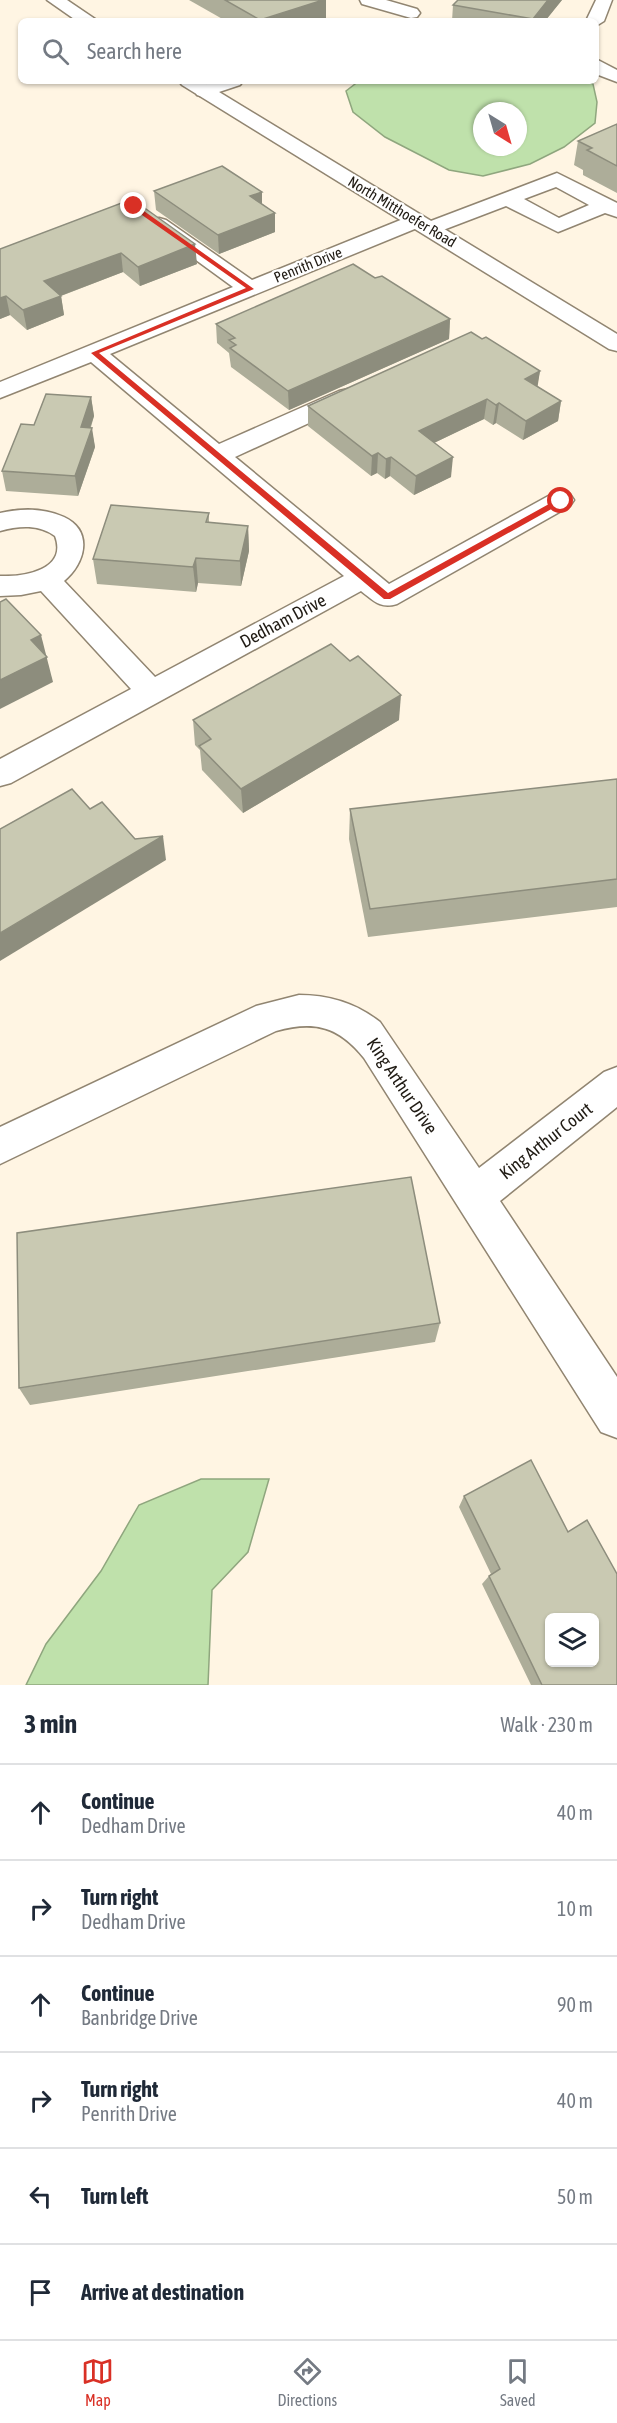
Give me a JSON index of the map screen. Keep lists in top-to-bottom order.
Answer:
{
  "streets": {
    "street": [
      "North Mitthoefer Road",
      "Penrith Drive",
      "Dedham Drive",
      "King Arthur Drive",
      "King Arthur Court"
    ]
  },
  "crossings": [
    ["North Mitthoefer Road", "Penrith Drive"],
    ["King Arthur Drive", "King Arthur Court"]
  ],
  "north": "bottom right",
  "page": {
    "search": "Search here",
    "heading": ["3 min", "Walk · 230 m"],
    "list": [
      ["Continue", "Dedham Drive", "40 m"],
      ["Turn right", "Dedham Drive", "10 m"],
      ["Continue", "Banbridge Drive", "90 m"],
      ["Turn right", "Penrith Drive", "40 m"],
      ["Turn left", "50 m"],
      "Arrive at destination"
    ],
    "nav": ["Map", "Directions", "Saved"]
  }
}
